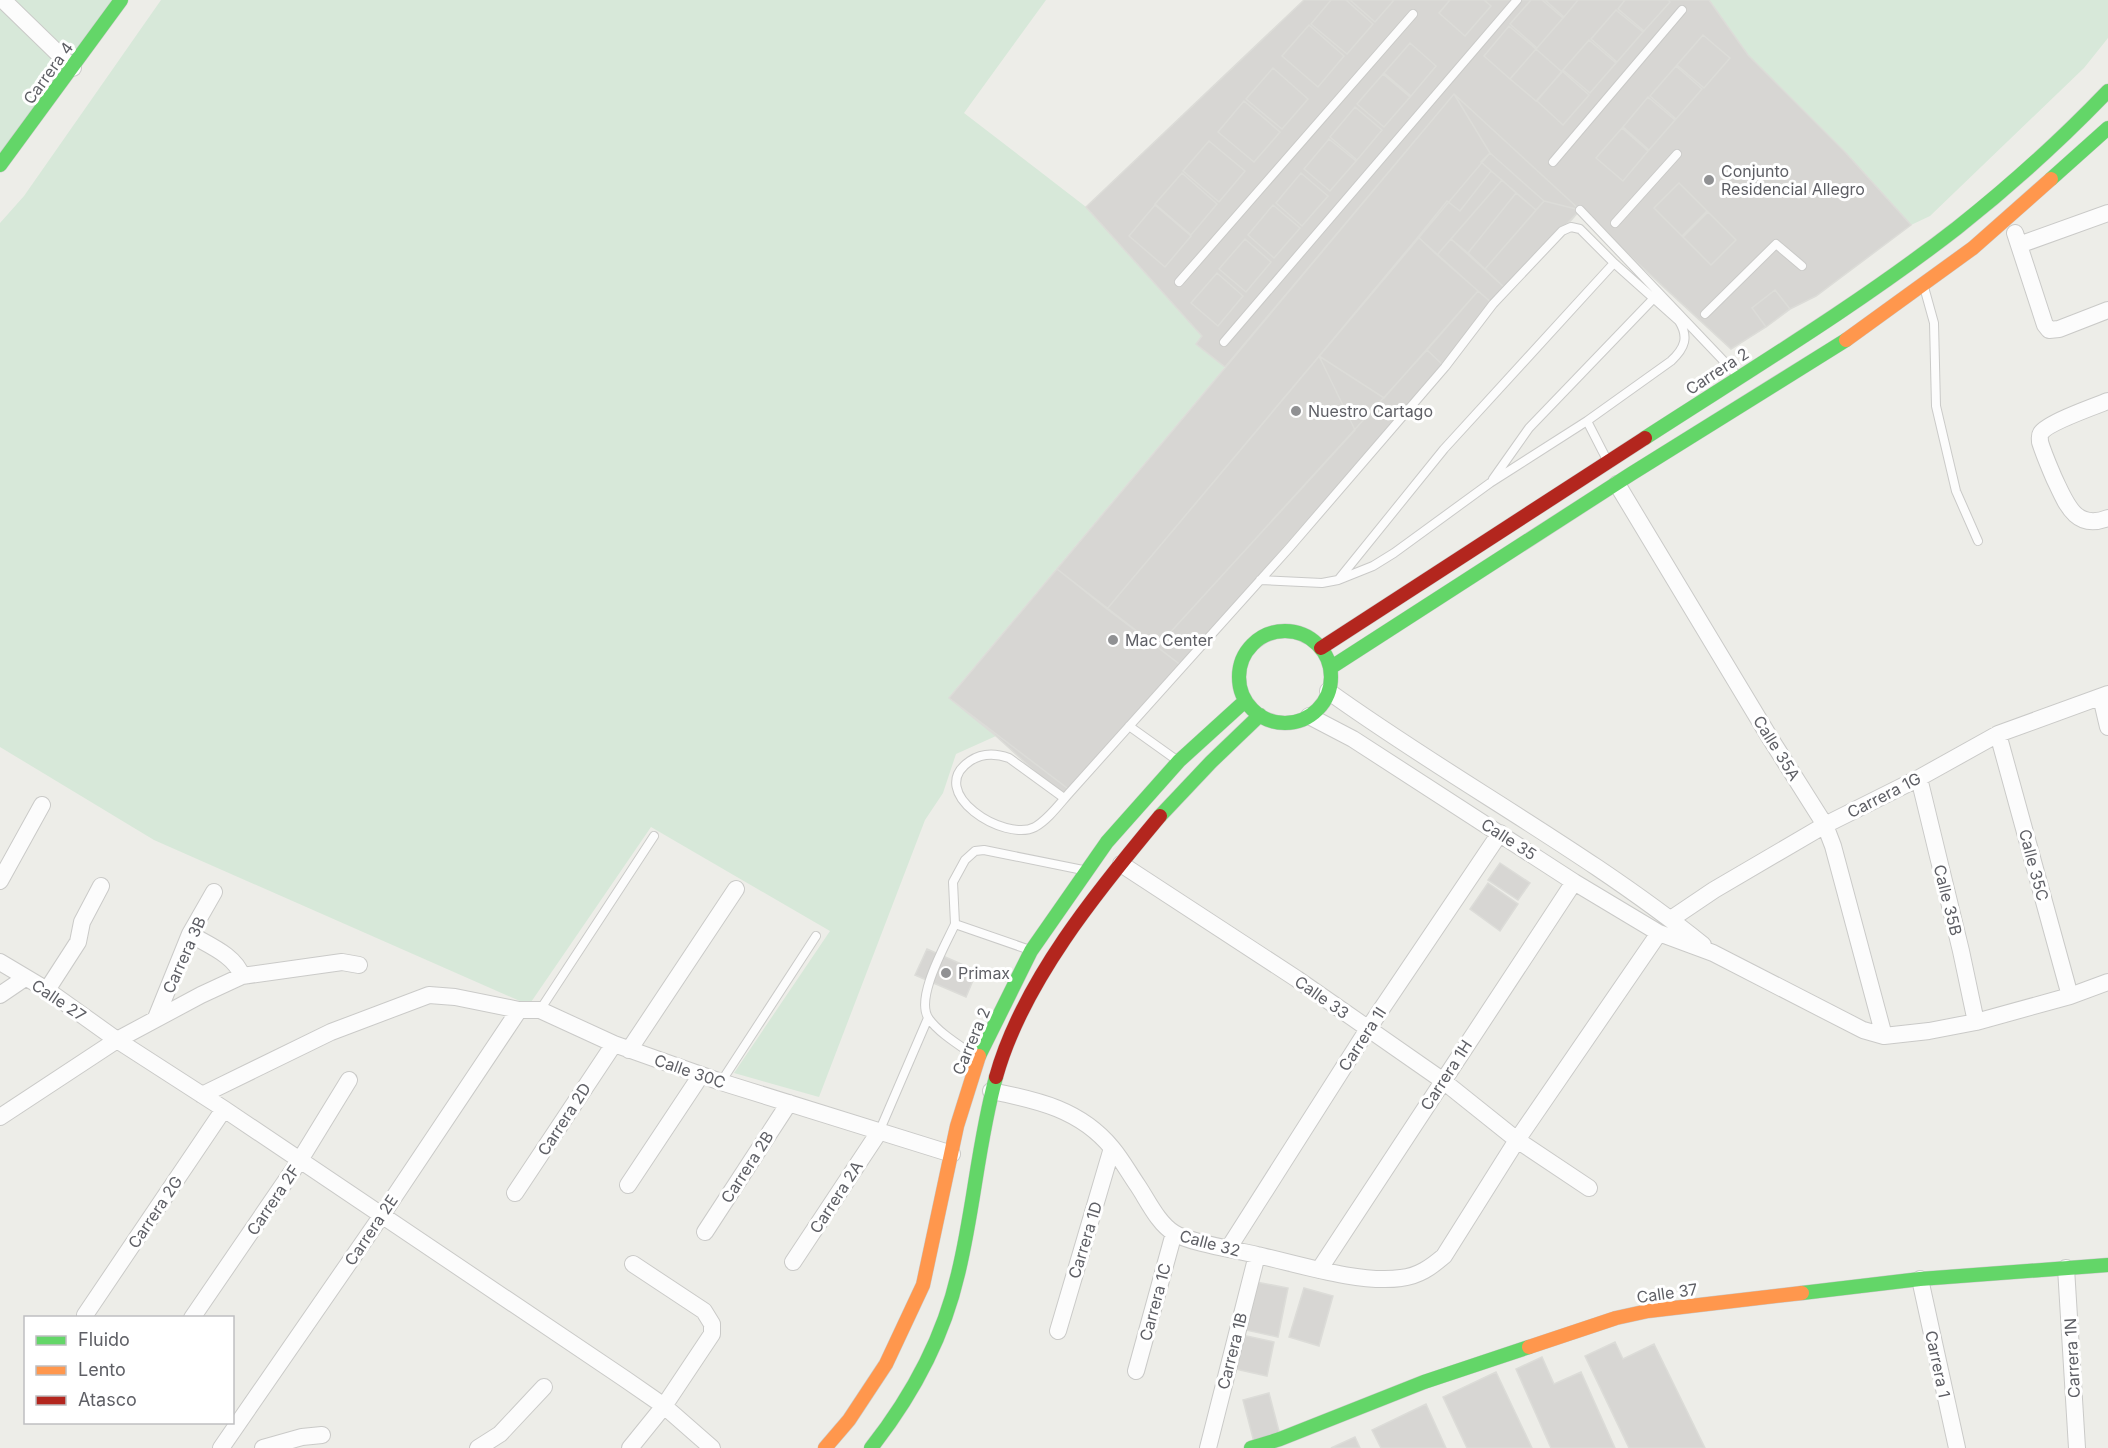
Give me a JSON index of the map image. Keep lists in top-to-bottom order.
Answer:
{
  "streets": {
    "main road": ["Carrera 4", "Carrera 2", "Calle 37"],
    "street": [
      "Calle 35A",
      "Carrera 1G",
      "Calle 35",
      "Calle 35C",
      "Calle 35B",
      "Carrera 3B",
      "Calle 33",
      "Calle 27",
      "Carrera 1I",
      "Calle 30C",
      "Carrera 1H",
      "Carrera 2D",
      "Carrera 2B",
      "Carrera 2A",
      "Carrera 2F",
      "Carrera 2G",
      "Carrera 2E",
      "Carrera 1D",
      "Calle 32",
      "Carrera 1C",
      "Carrera 1B",
      "Carrera 1N",
      "Carrera 1"
    ]
  },
  "crossings": [
    ["Carrera 2", "Calle 35"],
    ["Carrera 2", "Calle 30C"],
    ["Calle 35A", "Carrera 1G"],
    ["Calle 35A", "Calle 35"],
    ["Carrera 1G", "Calle 35"],
    ["Carrera 1G", "Calle 35C"],
    ["Carrera 1G", "Calle 35B"],
    ["Calle 35", "Carrera 1I"],
    ["Calle 35", "Carrera 1H"],
    ["Calle 33", "Carrera 1I"],
    ["Calle 33", "Carrera 1H"],
    ["Calle 33", "Calle 32"],
    ["Calle 27", "Calle 30C"],
    ["Calle 27", "Carrera 2F"],
    ["Calle 27", "Carrera 2G"],
    ["Calle 27", "Carrera 2E"],
    ["Carrera 1I", "Calle 32"],
    ["Calle 30C", "Carrera 2D"],
    ["Calle 30C", "Carrera 2B"],
    ["Calle 30C", "Carrera 2A"],
    ["Calle 30C", "Carrera 2E"],
    ["Carrera 1H", "Calle 32"],
    ["Carrera 1D", "Calle 32"],
    ["Calle 32", "Carrera 1C"],
    ["Calle 32", "Carrera 1B"],
    ["Calle 37", "Carrera 1N"],
    ["Calle 37", "Carrera 1"]
  ],
  "places": [
    "Conjunto Residencial Allegro",
    "Nuestro Cartago",
    "Mac Center",
    "Primax"
  ],
  "legend": ["Fluido", "Lento", "Atasco"]
}
